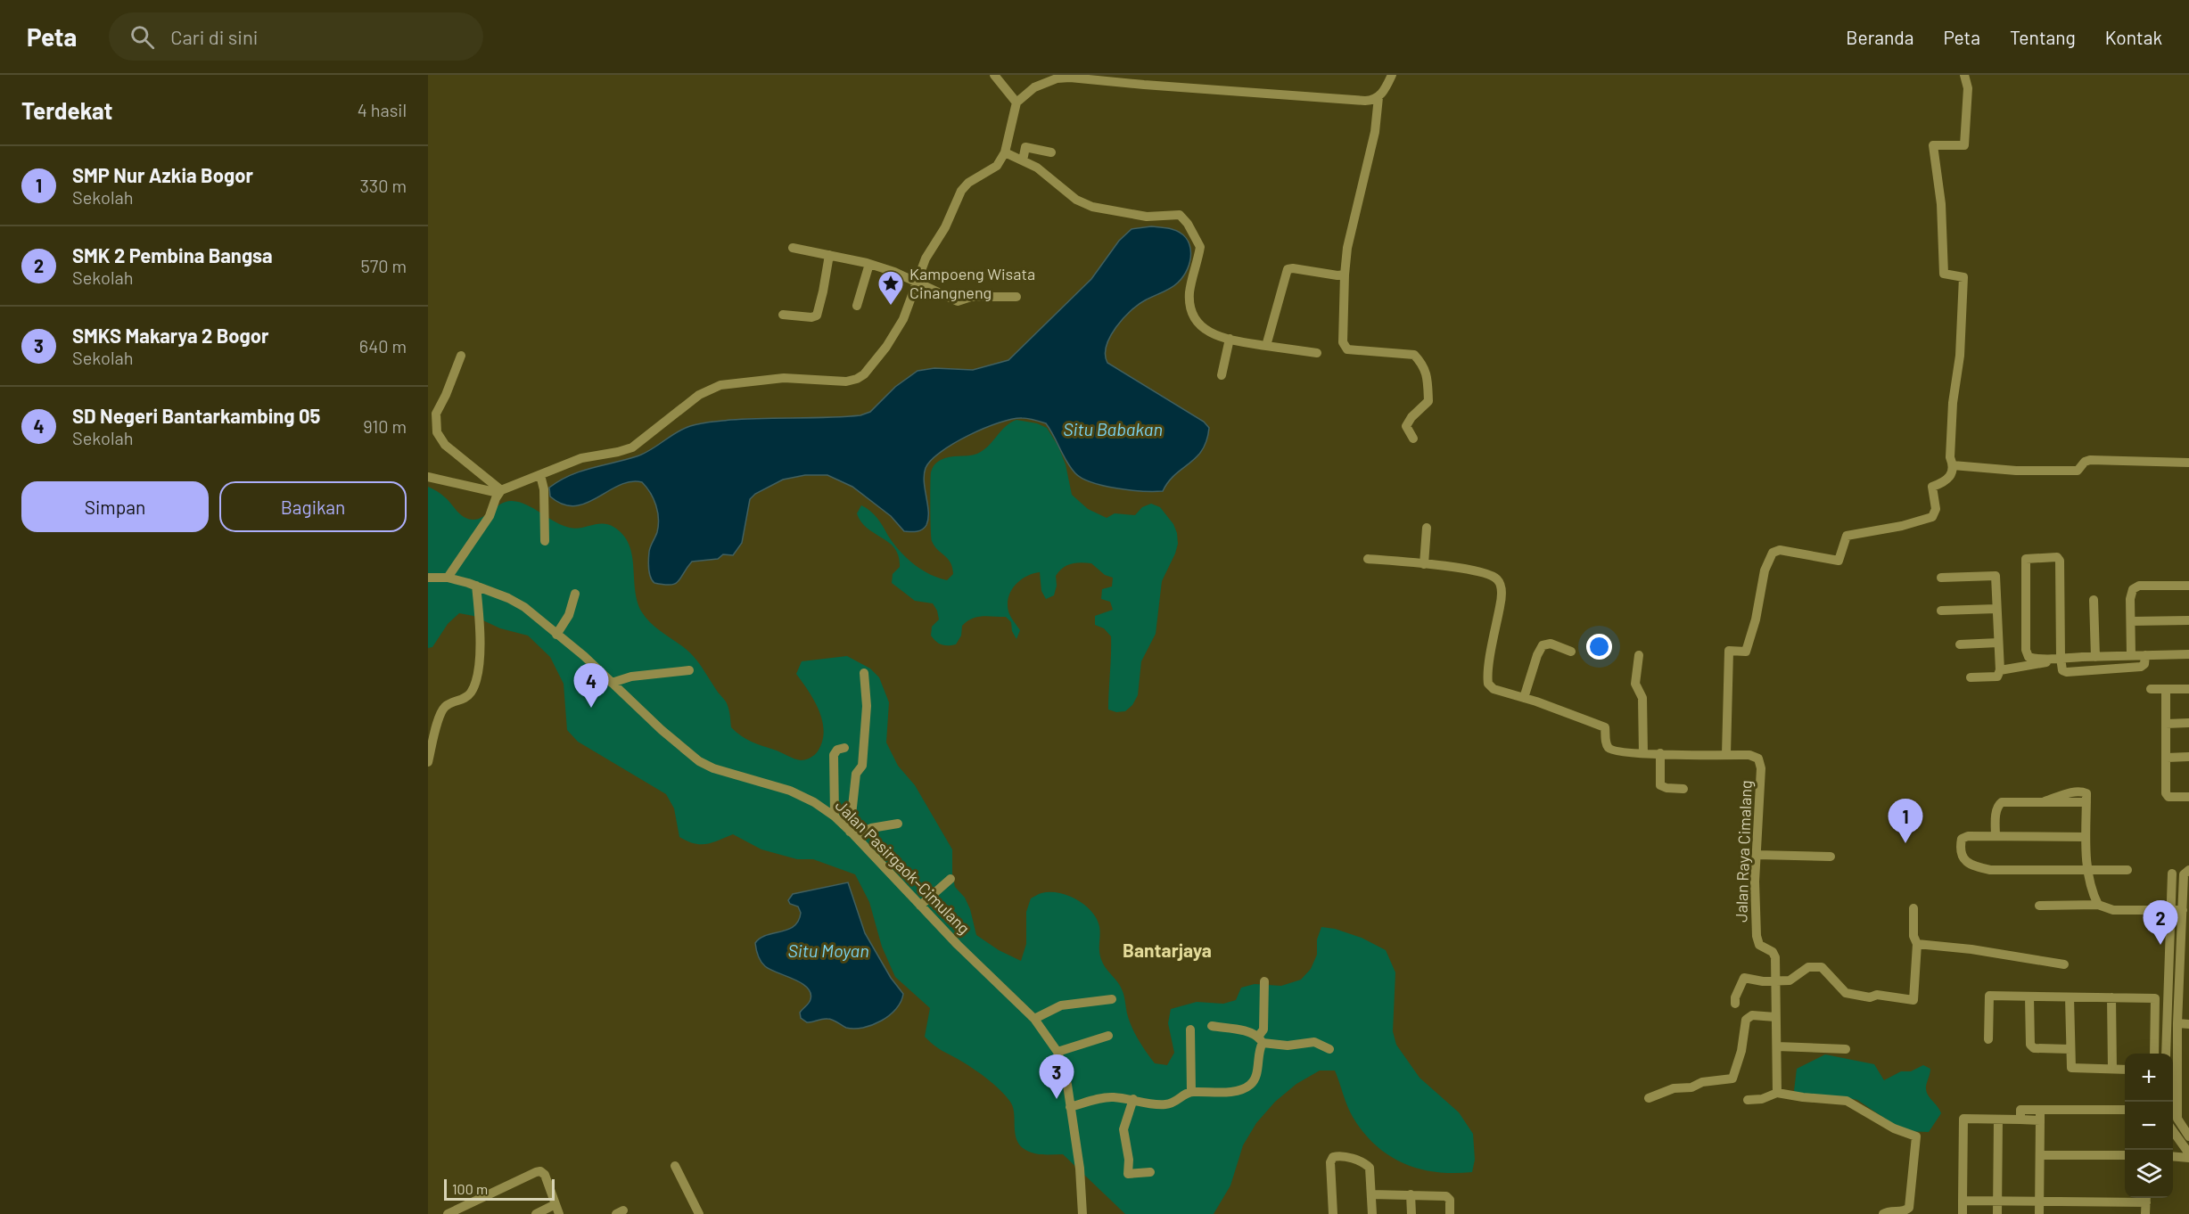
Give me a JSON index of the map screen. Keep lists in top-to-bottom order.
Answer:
{
  "streets": {
    "street": ["Jalan Raya Cimalang", "Jalan Pasirgaok–Cimulang"]
  },
  "districts": ["Bantarjaya"],
  "water": ["Situ Babakan", "Situ Moyan"],
  "places": {
    "place": ["Kampoeng Wisata Cinangneng"]
  },
  "scale_bar": "100 m",
  "page": {
    "header": "Peta",
    "search": "Cari di sini",
    "nav": [
      "Beranda",
      "Peta",
      "Tentang",
      "Kontak"
    ],
    "heading": ["Terdekat", "4 hasil"],
    "list": [
      {
        "mark": "1",
        "name": "SMP Nur Azkia Bogor",
        "note": "Sekolah",
        "value": "330 m"
      },
      {
        "mark": "2",
        "name": "SMK 2 Pembina Bangsa",
        "note": "Sekolah",
        "value": "570 m"
      },
      {
        "mark": "3",
        "name": "SMKS Makarya 2 Bogor",
        "note": "Sekolah",
        "value": "640 m"
      },
      {
        "mark": "4",
        "name": "SD Negeri Bantarkambing 05",
        "note": "Sekolah",
        "value": "910 m"
      }
    ],
    "buttons": ["Simpan", "Bagikan"],
    "pins": [
      "4",
      "1",
      "2",
      "3"
    ],
    "map_buttons": ["+", "−"],
    "scale": "100 m"
  }
}
